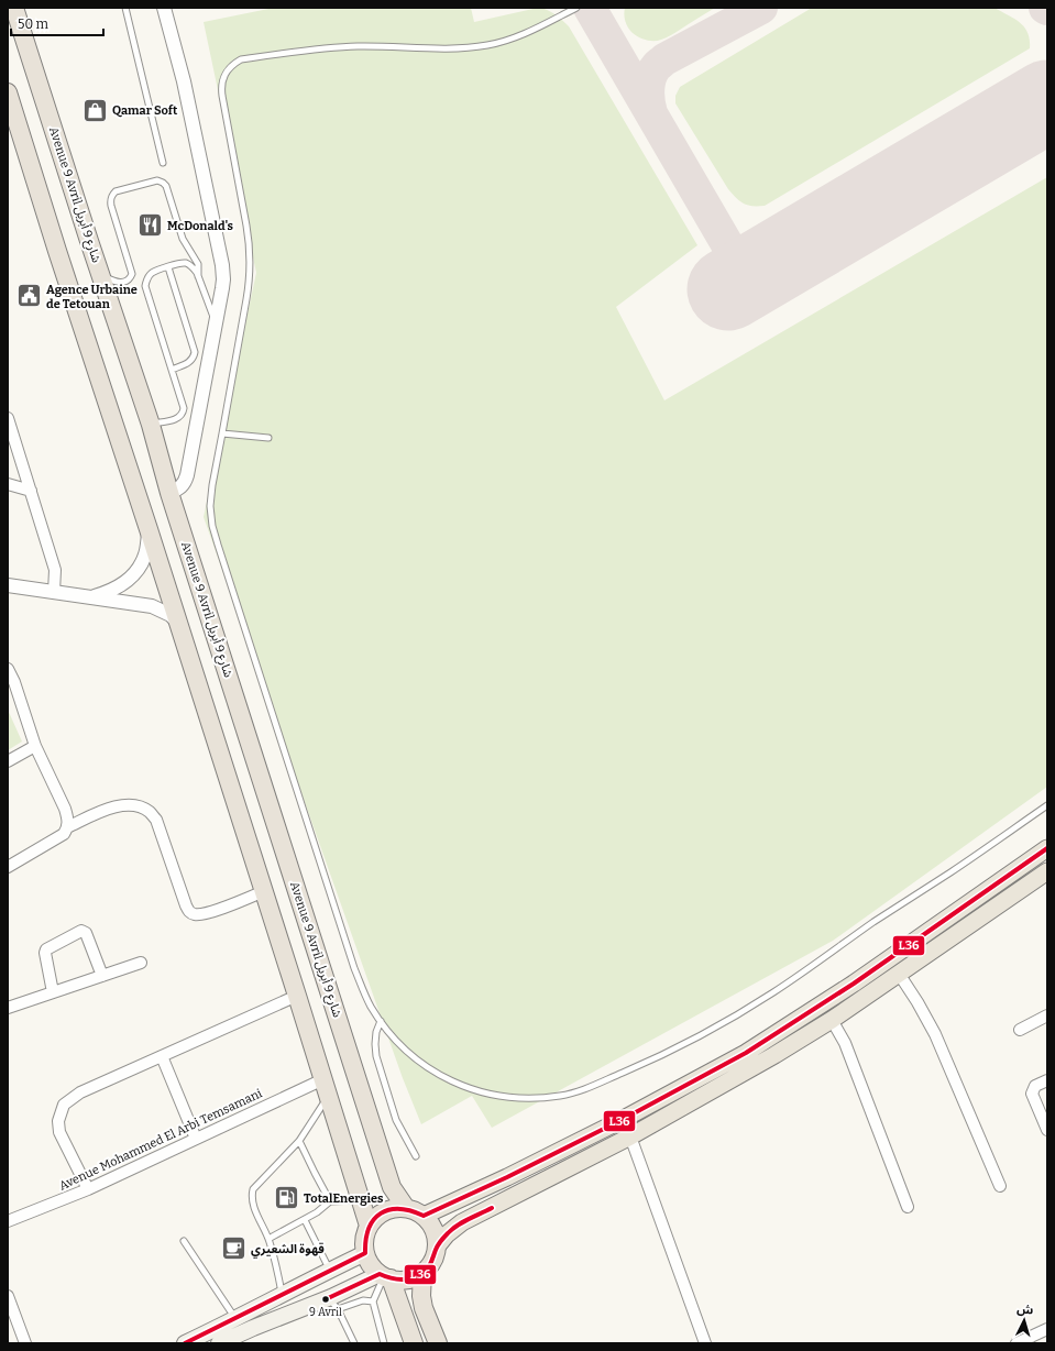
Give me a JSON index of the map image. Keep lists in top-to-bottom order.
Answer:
{
  "streets": {
    "highway": ["Avenue 9 Avril شارع 9 أبريل"],
    "street": ["Avenue Mohammed El Arbi Temsamani"]
  },
  "places": {
    "shop": ["Qamar Soft"],
    "restaurant": ["McDonald's"],
    "public building": ["Agence Urbaine de Tetouan"],
    "fuel station": ["TotalEnergies"],
    "cafe": ["قهوة الشعيري"],
    "other": ["9 Avril"]
  },
  "lines": ["transit line L36"],
  "scale_bar": "50 m",
  "north": "top"
}
